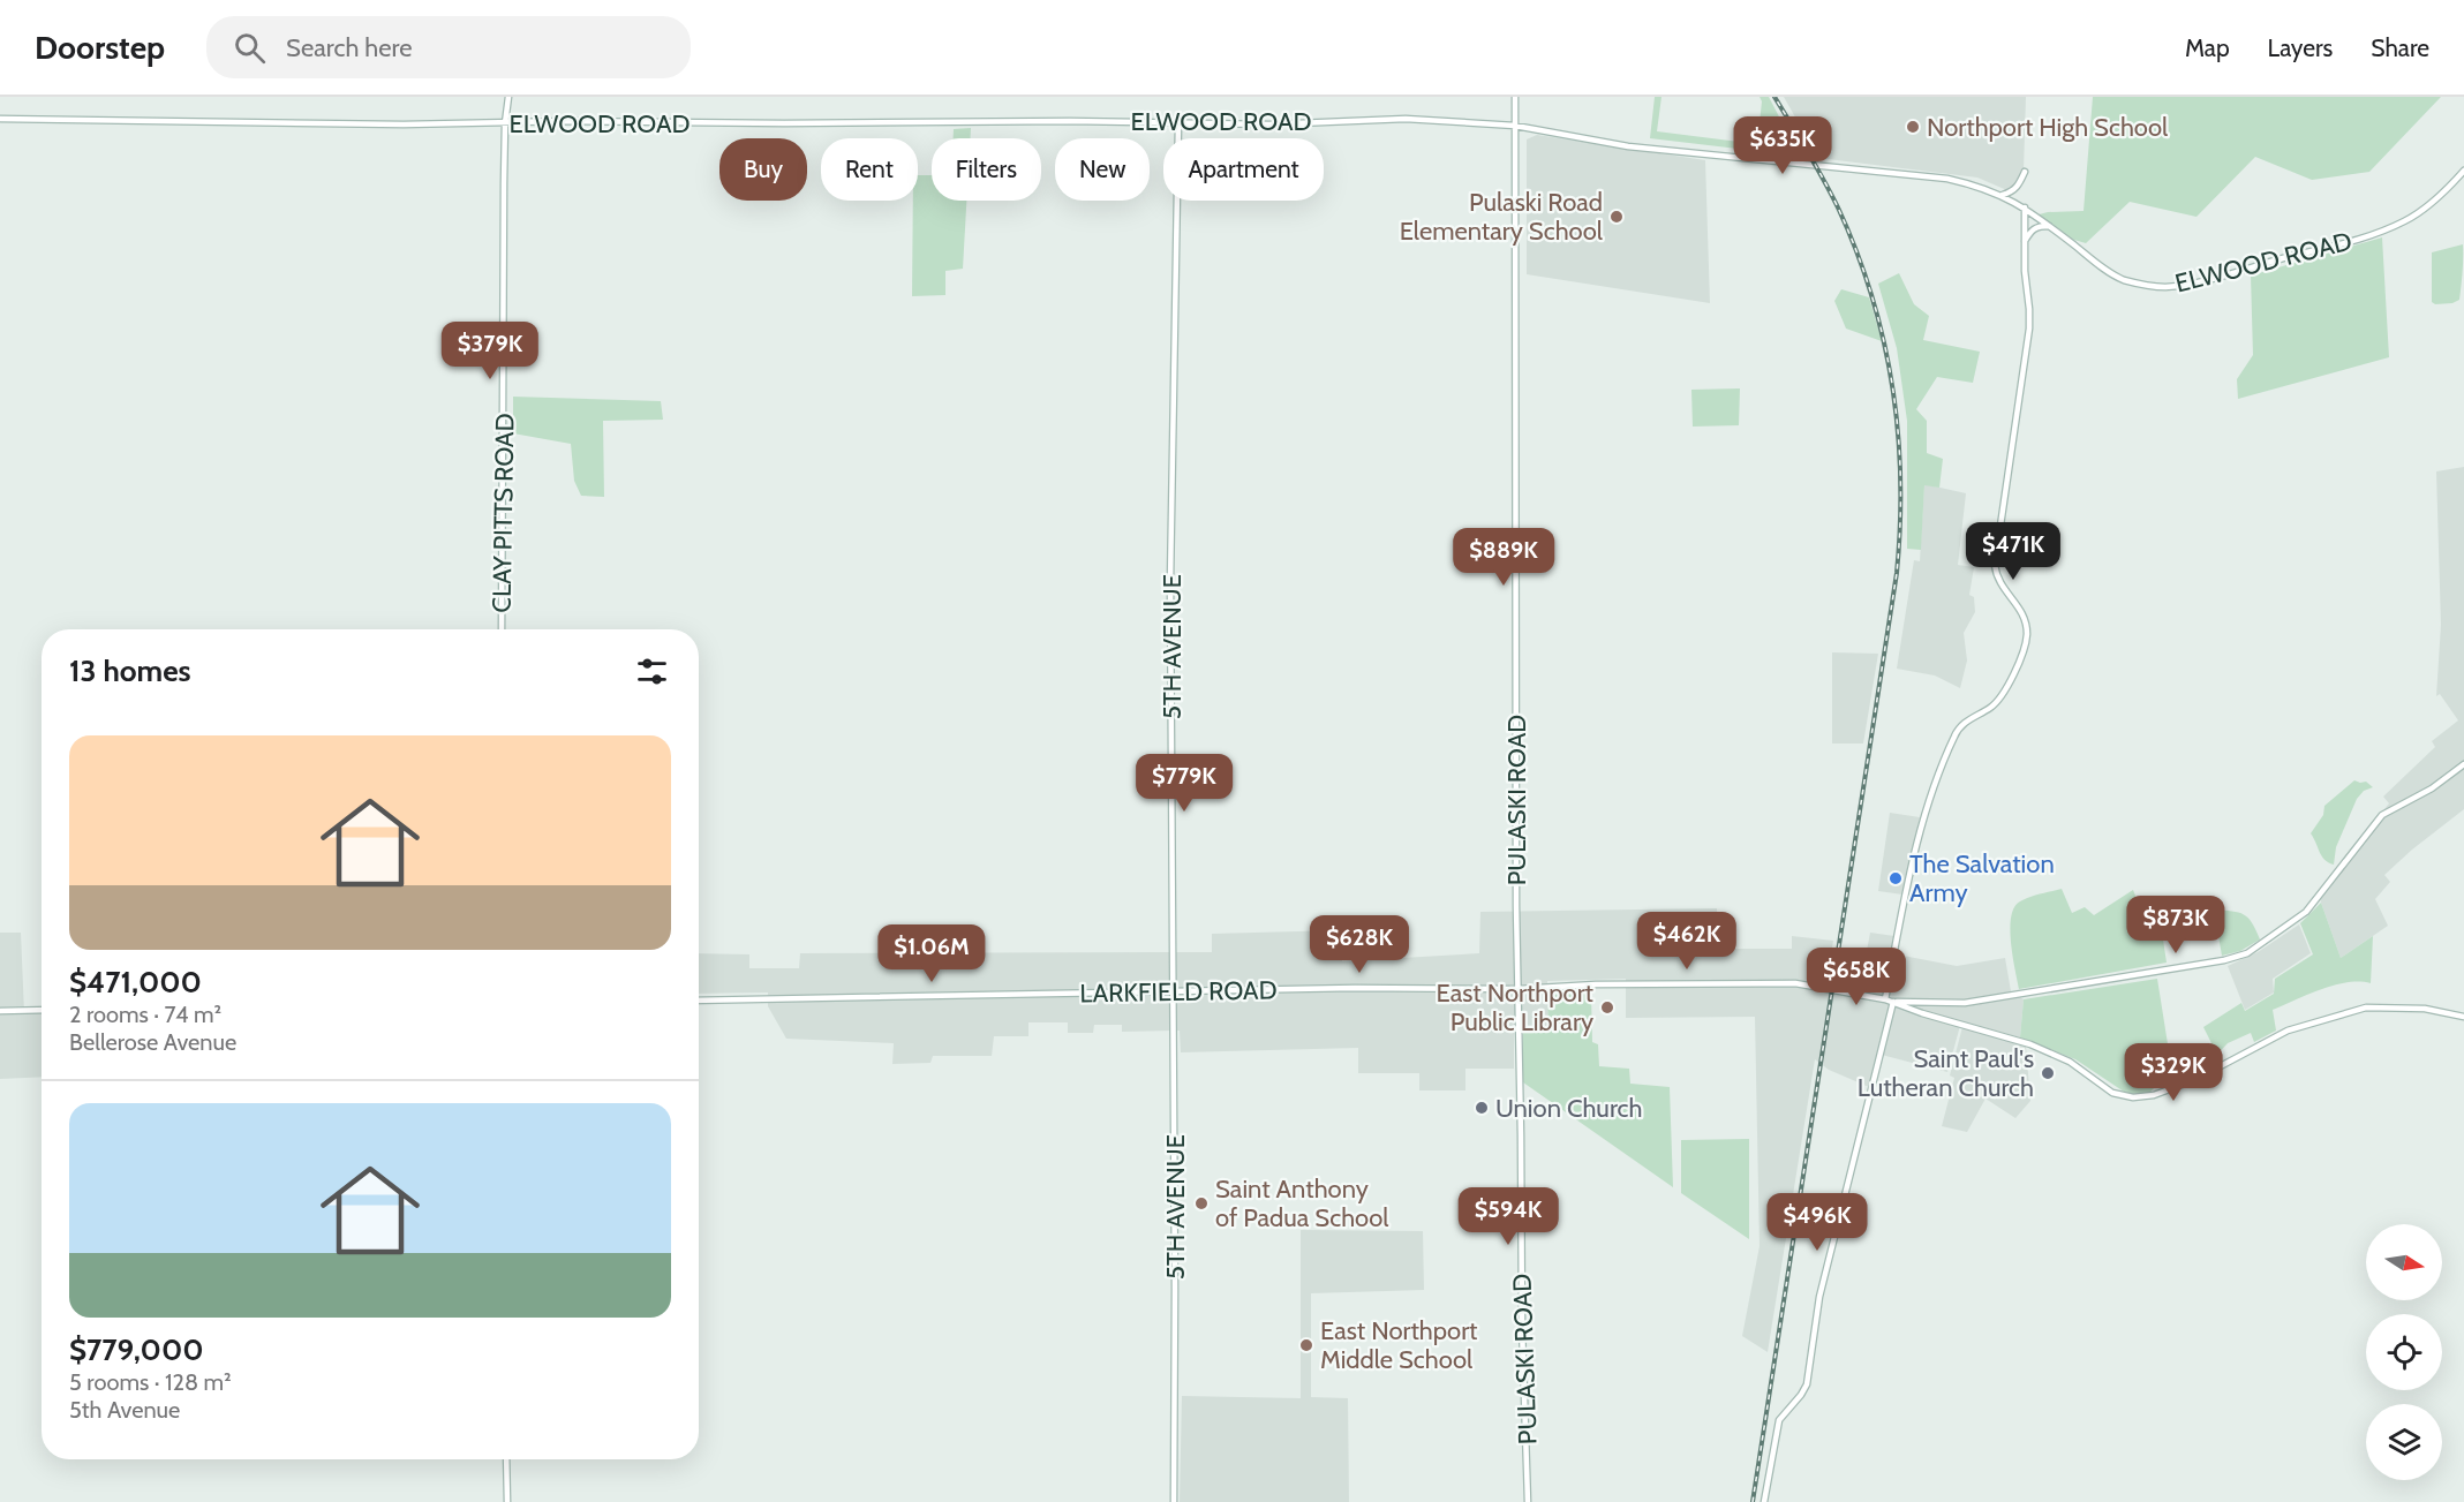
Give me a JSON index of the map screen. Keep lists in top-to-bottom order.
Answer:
{
  "streets": {
    "main road": [
      "ELWOOD ROAD",
      "CLAY PITTS ROAD",
      "5TH AVENUE",
      "PULASKI ROAD",
      "LARKFIELD ROAD"
    ]
  },
  "crossings": [
    ["ELWOOD ROAD", "CLAY PITTS ROAD"],
    ["ELWOOD ROAD", "5TH AVENUE"],
    ["ELWOOD ROAD", "PULASKI ROAD"],
    ["5TH AVENUE", "LARKFIELD ROAD"],
    ["PULASKI ROAD", "LARKFIELD ROAD"]
  ],
  "places": [
    "Northport High School",
    "Pulaski Road Elementary School",
    "The Salvation Army",
    "East Northport Public Library",
    "Saint Paul's Lutheran Church",
    "Union Church",
    "Saint Anthony of Padua School",
    "East Northport Middle School"
  ],
  "north": "right",
  "page": {
    "header": "Doorstep",
    "search": "Search here",
    "nav": ["Map", "Layers", "Share"],
    "price": [
      "$635K",
      "$379K",
      "$471K",
      "$889K",
      "$779K",
      "$873K",
      "$462K",
      "$628K",
      "$1.06M",
      "$658K",
      "$329K",
      "$594K",
      "$496K"
    ],
    "chip": [
      "Buy",
      "Rent",
      "Filters",
      "New",
      "Apartment"
    ],
    "heading": "13 homes",
    "list": [
      {
        "name": "$471,000",
        "note": "2 rooms · 74 m² · Bellerose Avenue"
      },
      {
        "name": "$779,000",
        "note": "5 rooms · 128 m² · 5th Avenue"
      }
    ]
  }
}
